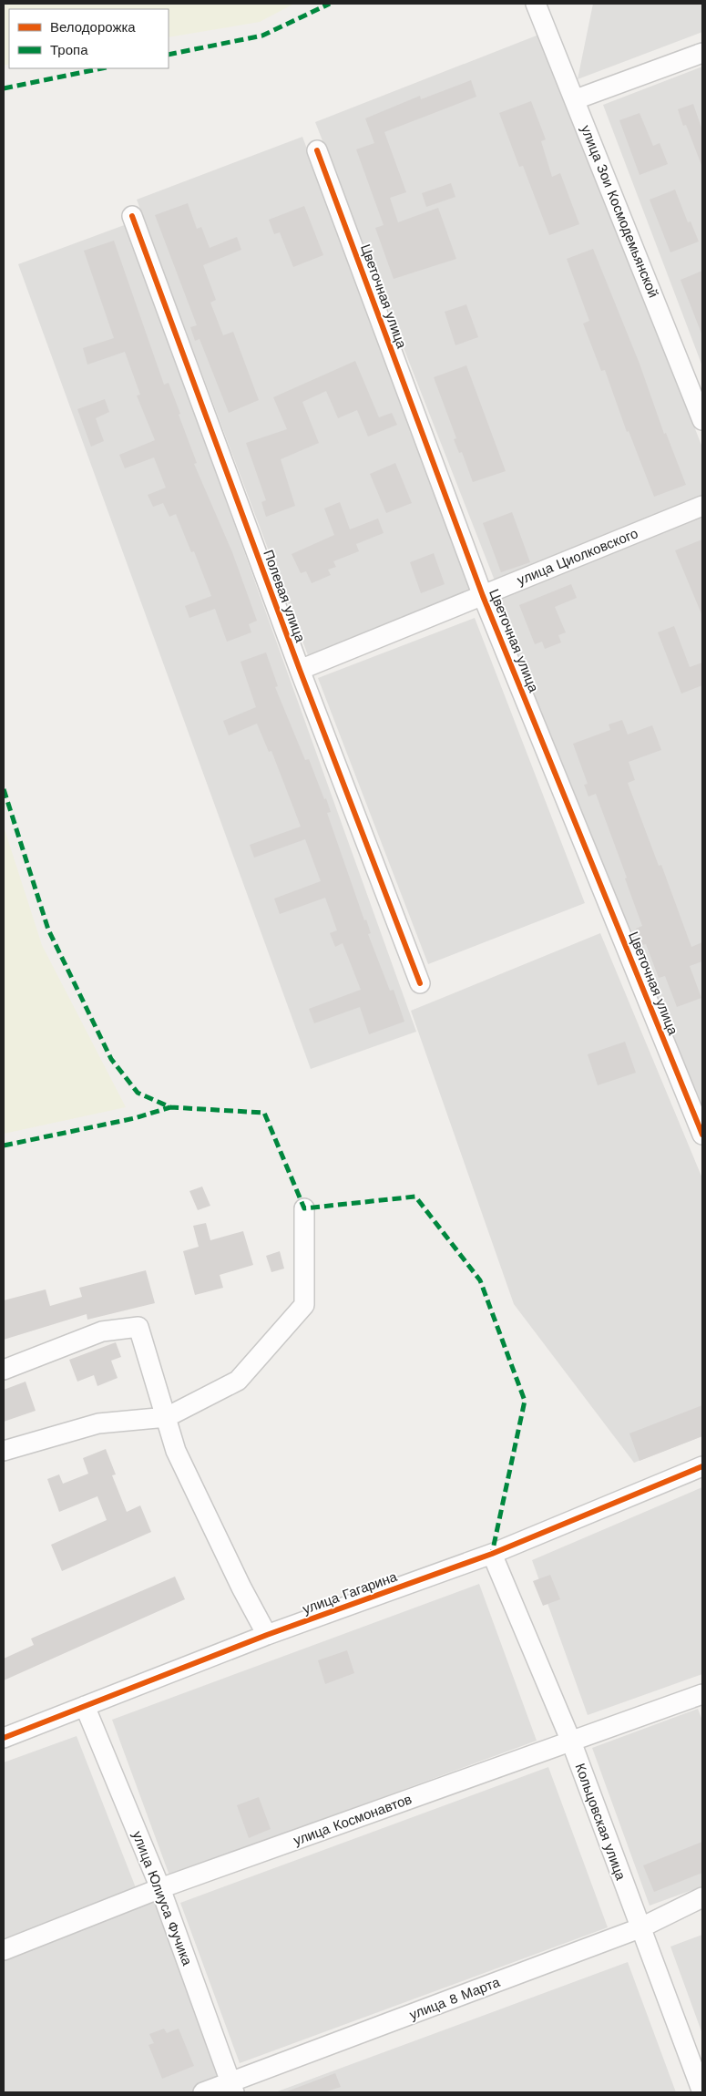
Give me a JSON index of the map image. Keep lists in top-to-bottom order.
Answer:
{
  "streets": {
    "street": [
      "улица Зои Космодемьянской",
      "Цветочная улица",
      "улица Циолковского",
      "Полевая улица",
      "улица Гагарина",
      "улица Космонавтов",
      "Кольцовская улица",
      "улица Юлиуса Фучика",
      "улица 8 Марта"
    ]
  },
  "crossings": [
    ["Цветочная улица", "улица Циолковского"],
    ["улица Циолковского", "Полевая улица"],
    ["улица Гагарина", "Кольцовская улица"],
    ["улица Гагарина", "улица Юлиуса Фучика"],
    ["улица Космонавтов", "Кольцовская улица"],
    ["улица Космонавтов", "улица Юлиуса Фучика"],
    ["Кольцовская улица", "улица 8 Марта"],
    ["улица Юлиуса Фучика", "улица 8 Марта"]
  ],
  "legend": ["Велодорожка", "Тропа"]
}
